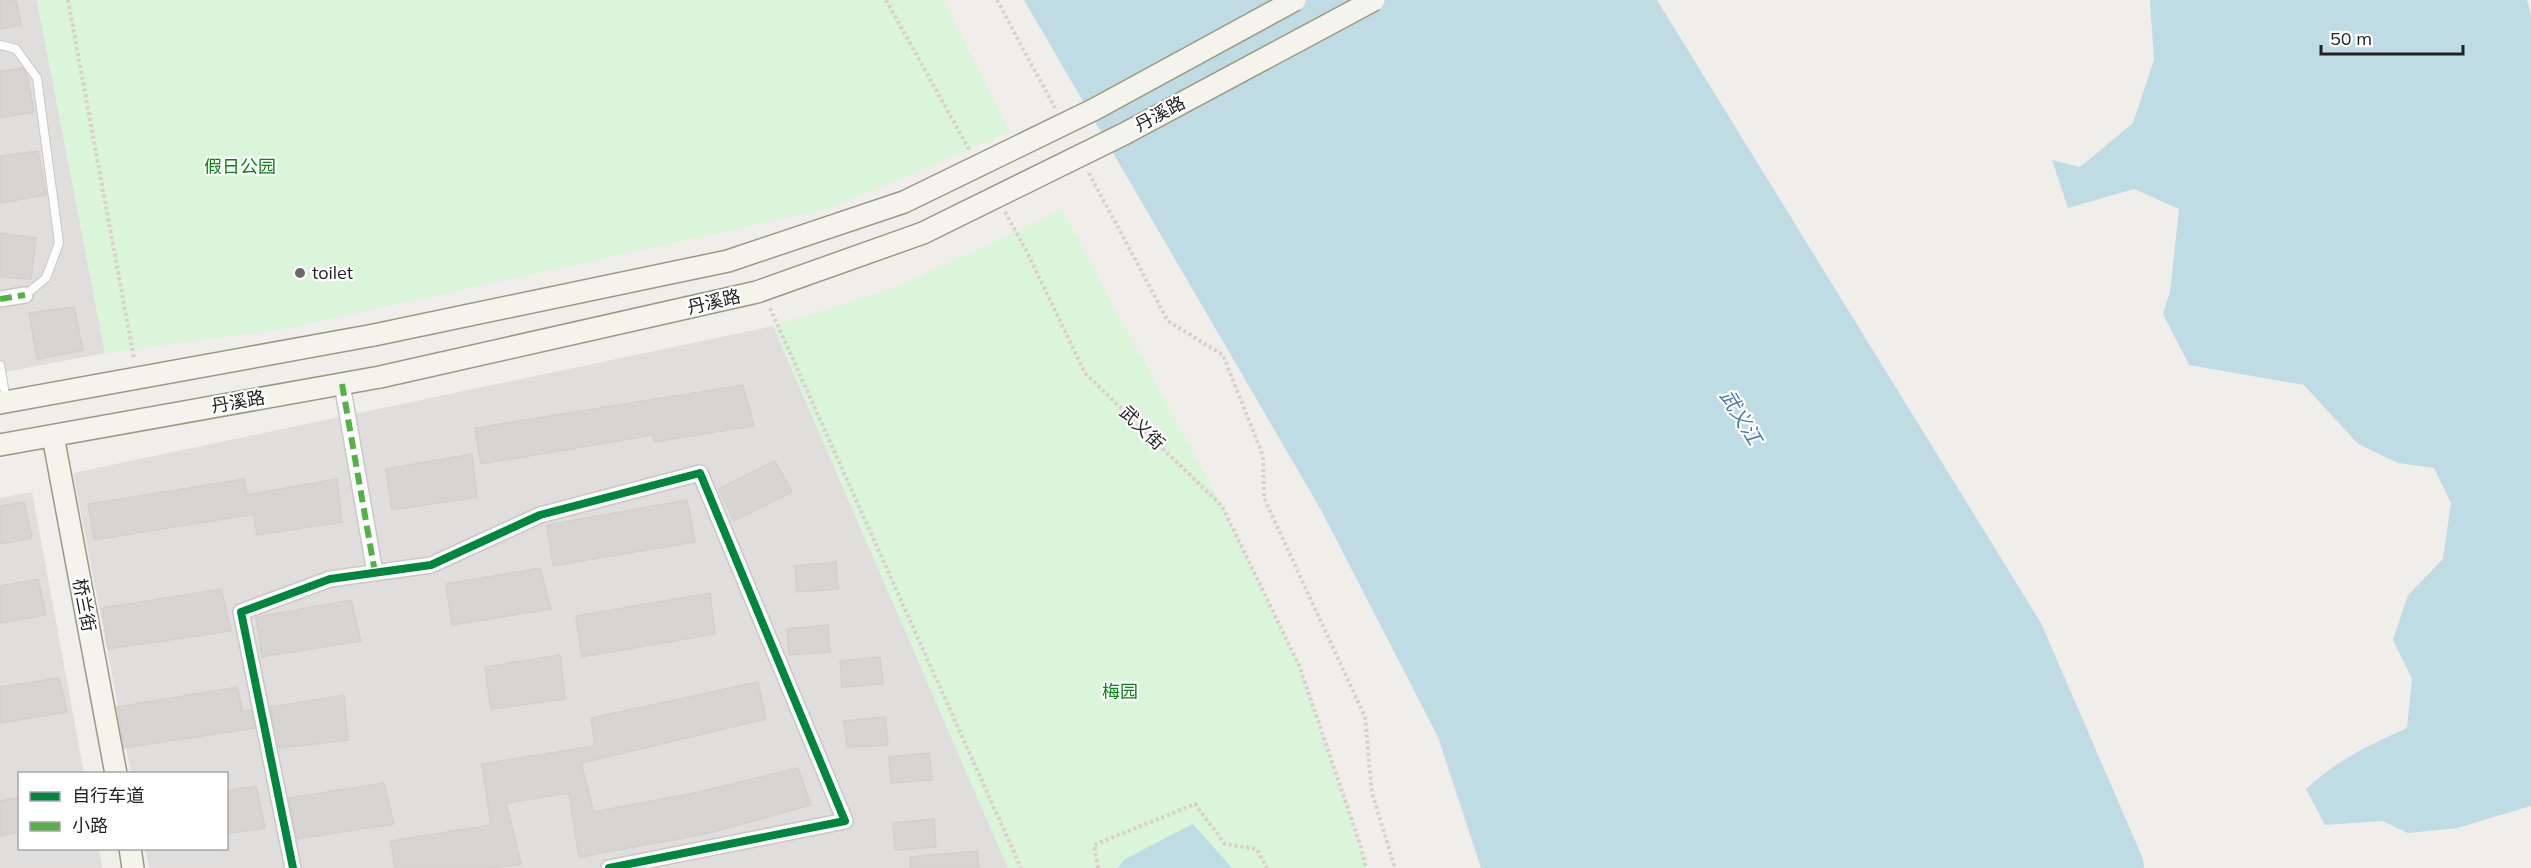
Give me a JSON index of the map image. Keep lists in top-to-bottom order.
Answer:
{
  "streets": {
    "main road": ["丹溪路", "桥兰街"],
    "path": ["武义街"]
  },
  "crossings": [
    ["丹溪路", "桥兰街"]
  ],
  "water": ["武义江"],
  "parks": ["假日公园", "梅园"],
  "places": ["toilet"],
  "legend": ["自行车道", "小路"],
  "scale_bar": "50 m"
}
